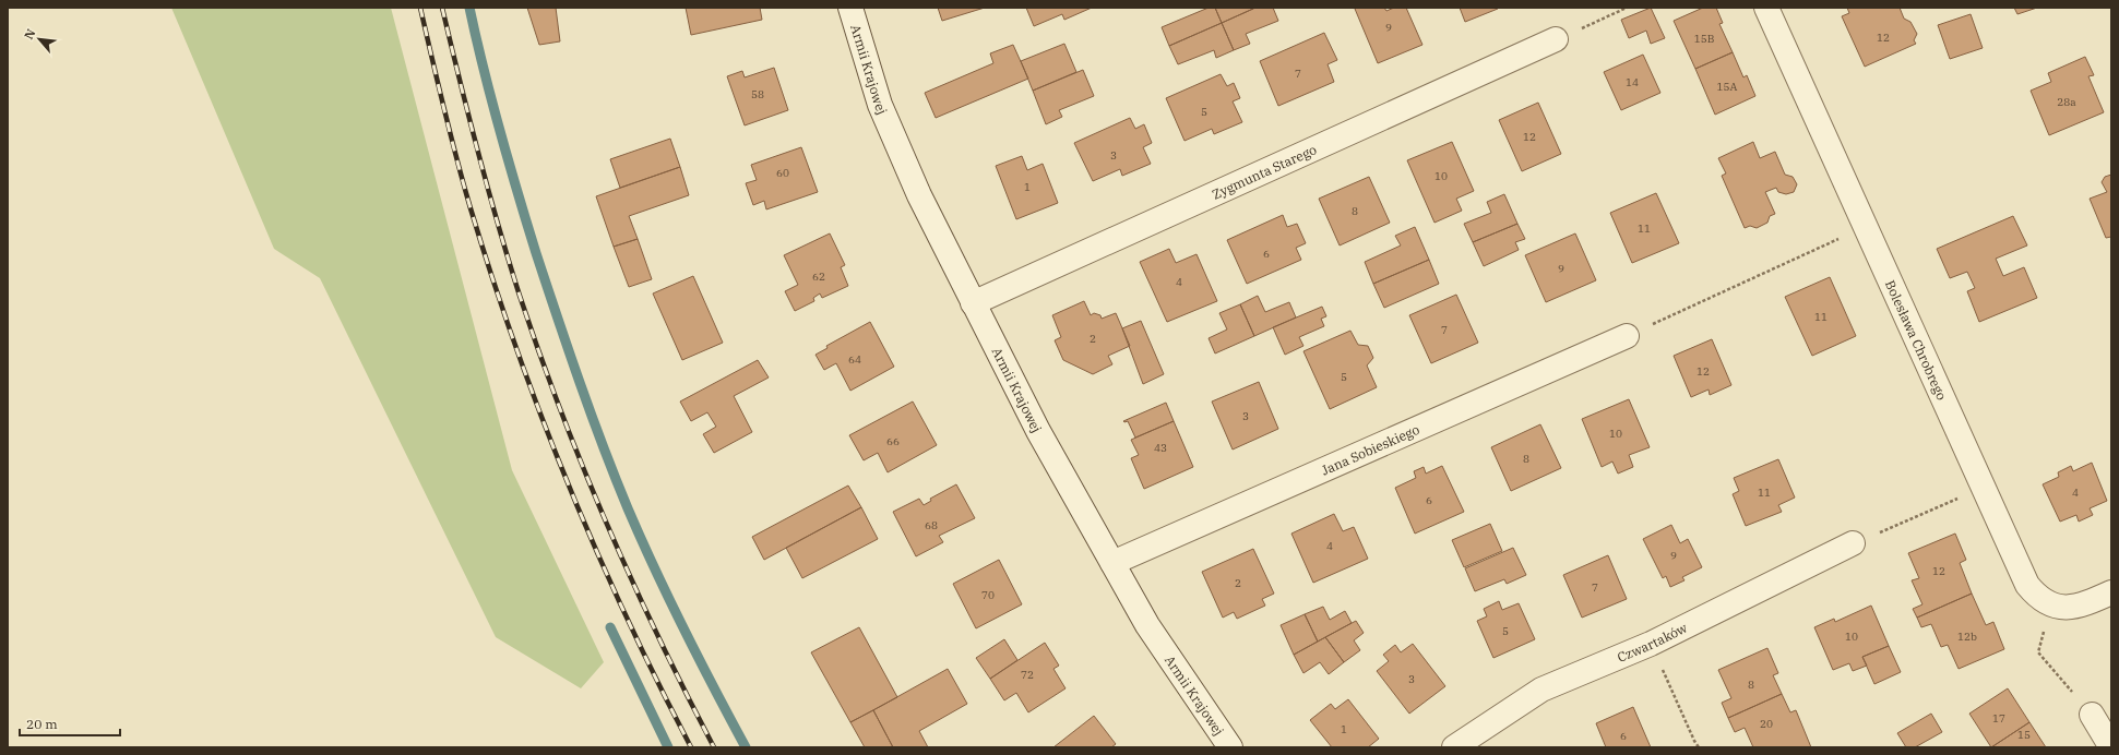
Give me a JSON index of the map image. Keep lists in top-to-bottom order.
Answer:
{
  "streets": {
    "street": [
      "Armii Krajowej",
      "Zygmunta Starego",
      "Bolesława Chrobrego",
      "Jana Sobieskiego",
      "Czwartaków"
    ]
  },
  "crossings": [
    ["Armii Krajowej", "Zygmunta Starego"],
    ["Armii Krajowej", "Jana Sobieskiego"]
  ],
  "house_numbers": [
    "9",
    "12",
    "15B",
    "7",
    "14",
    "15A",
    "58",
    "28a",
    "5",
    "12",
    "3",
    "60",
    "10",
    "1",
    "8",
    "11",
    "6",
    "9",
    "62",
    "4",
    "11",
    "7",
    "2",
    "64",
    "12",
    "5",
    "3",
    "10",
    "66",
    "43",
    "8",
    "11",
    "4",
    "6",
    "68",
    "4",
    "9",
    "12",
    "2",
    "7",
    "70",
    "5",
    "10",
    "12b",
    "72",
    "3",
    "8",
    "17",
    "20",
    "1",
    "15",
    "6"
  ],
  "scale_bar": "20 m",
  "north": "top left"
}
